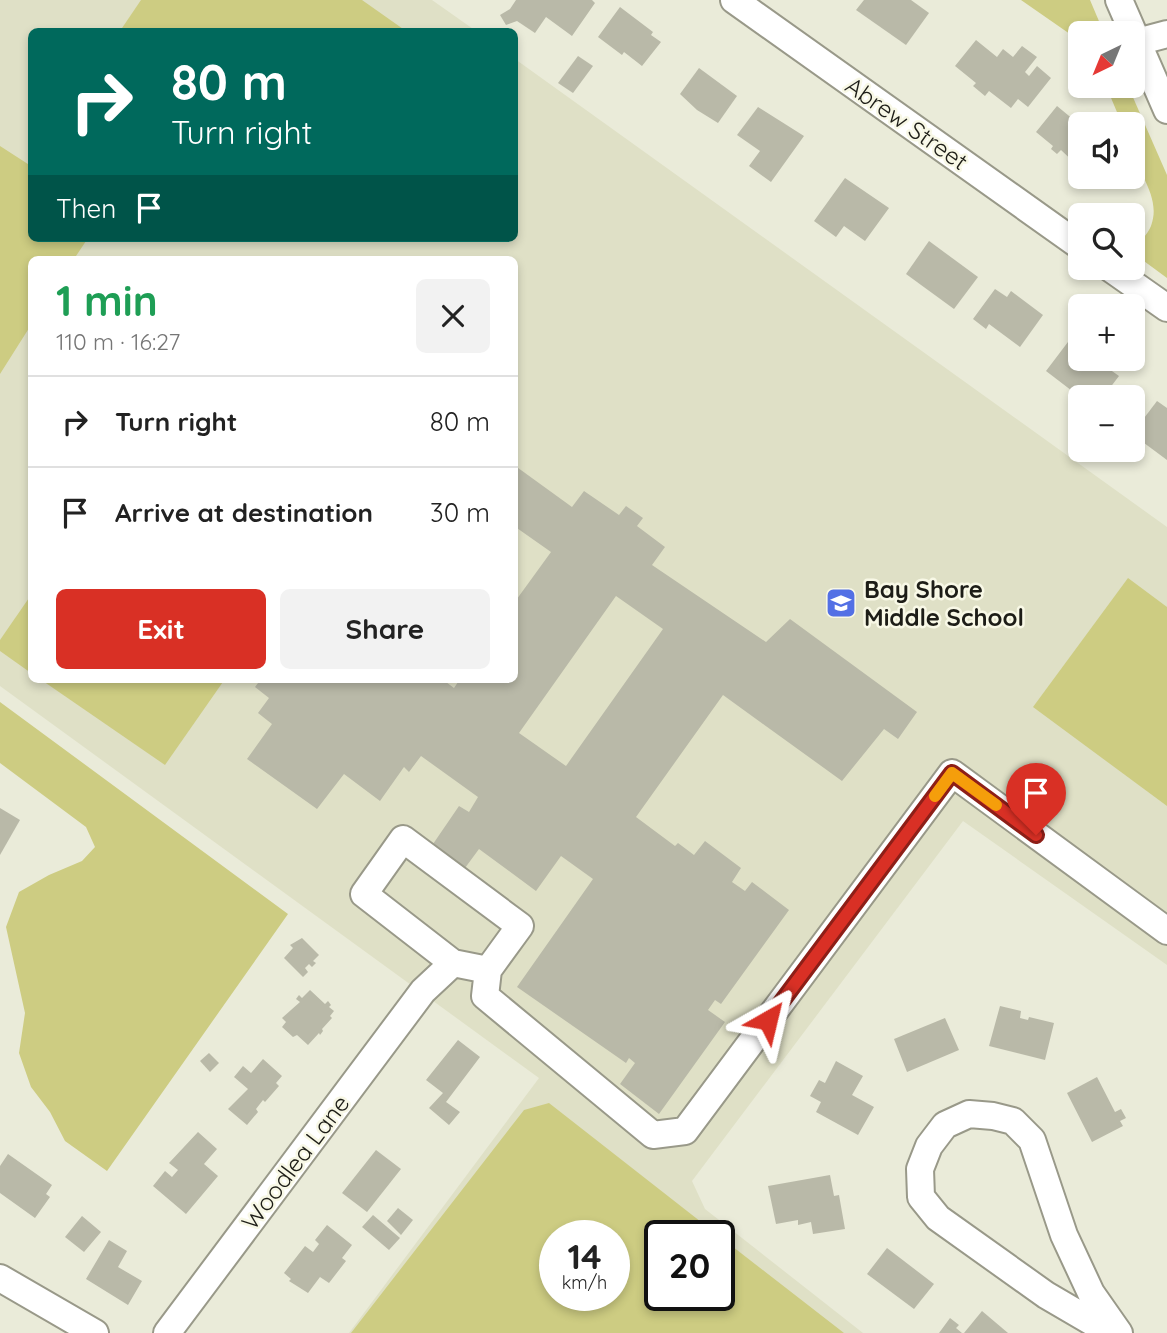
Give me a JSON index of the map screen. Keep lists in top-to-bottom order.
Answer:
{
  "streets": {
    "street": ["Abrew Street", "Woodlea Lane"]
  },
  "places": {
    "school or university": ["Bay Shore Middle School"]
  },
  "north": "bottom left",
  "page": {
    "map_buttons": ["+", "−"],
    "turn": ["80 m", "Turn right"],
    "then": "Then",
    "heading": ["1 min", "110 m · 16:27"],
    "list": [
      {
        "name": "Turn right",
        "value": "80 m"
      },
      {
        "name": "Arrive at destination",
        "value": "30 m"
      }
    ],
    "buttons": ["Exit", "Share"],
    "speed": "14 km/h",
    "limit": "20"
  }
}
